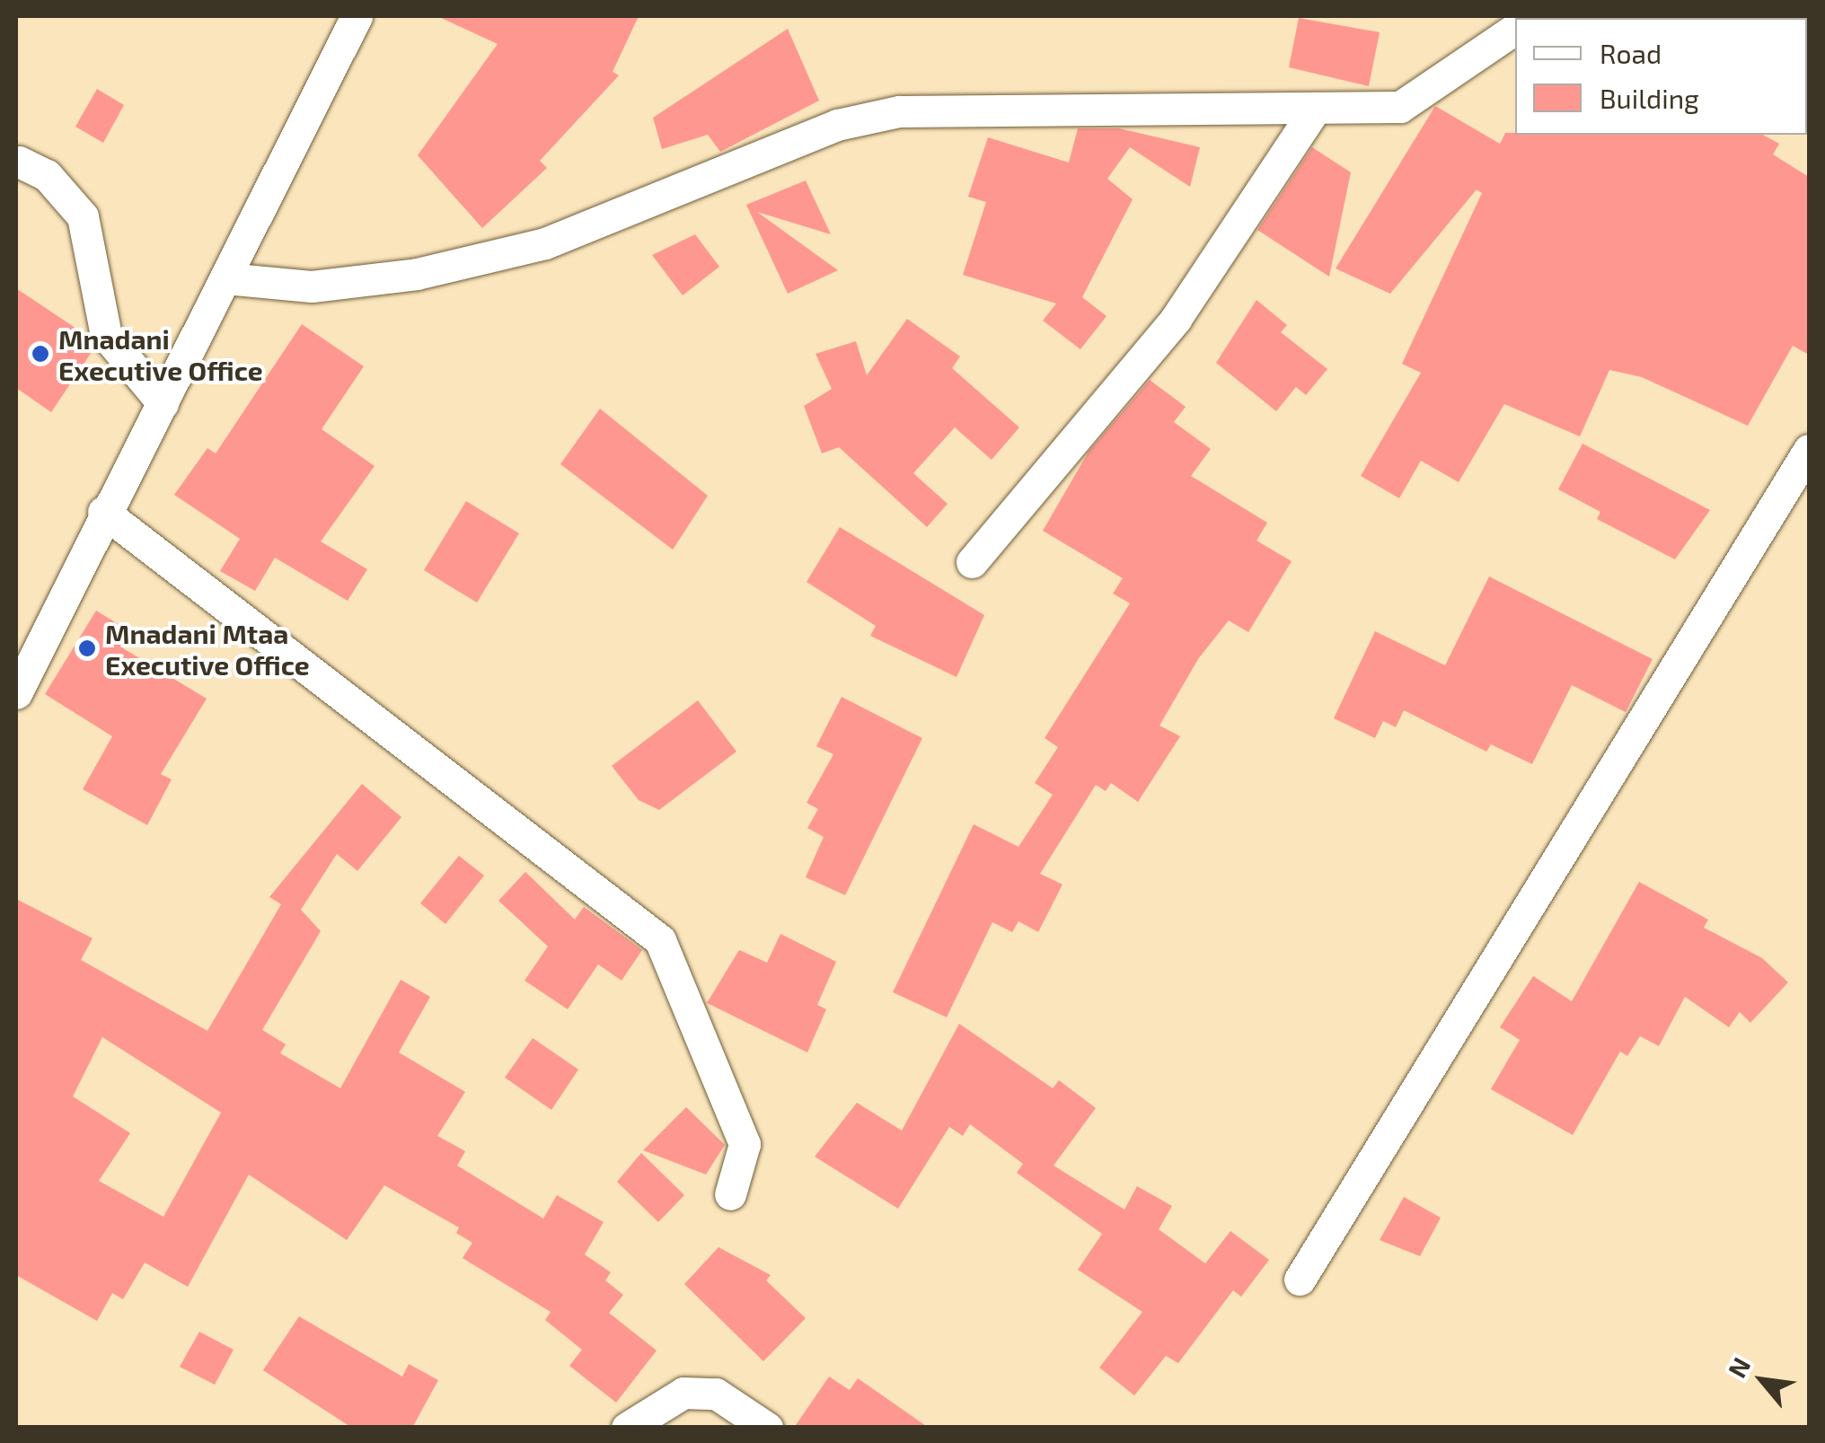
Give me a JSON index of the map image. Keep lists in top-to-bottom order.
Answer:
{
  "places": ["Mnadani Executive Office", "Mnadani Mtaa Executive Office"],
  "legend": ["Road", "Building"],
  "north": "top left"
}
